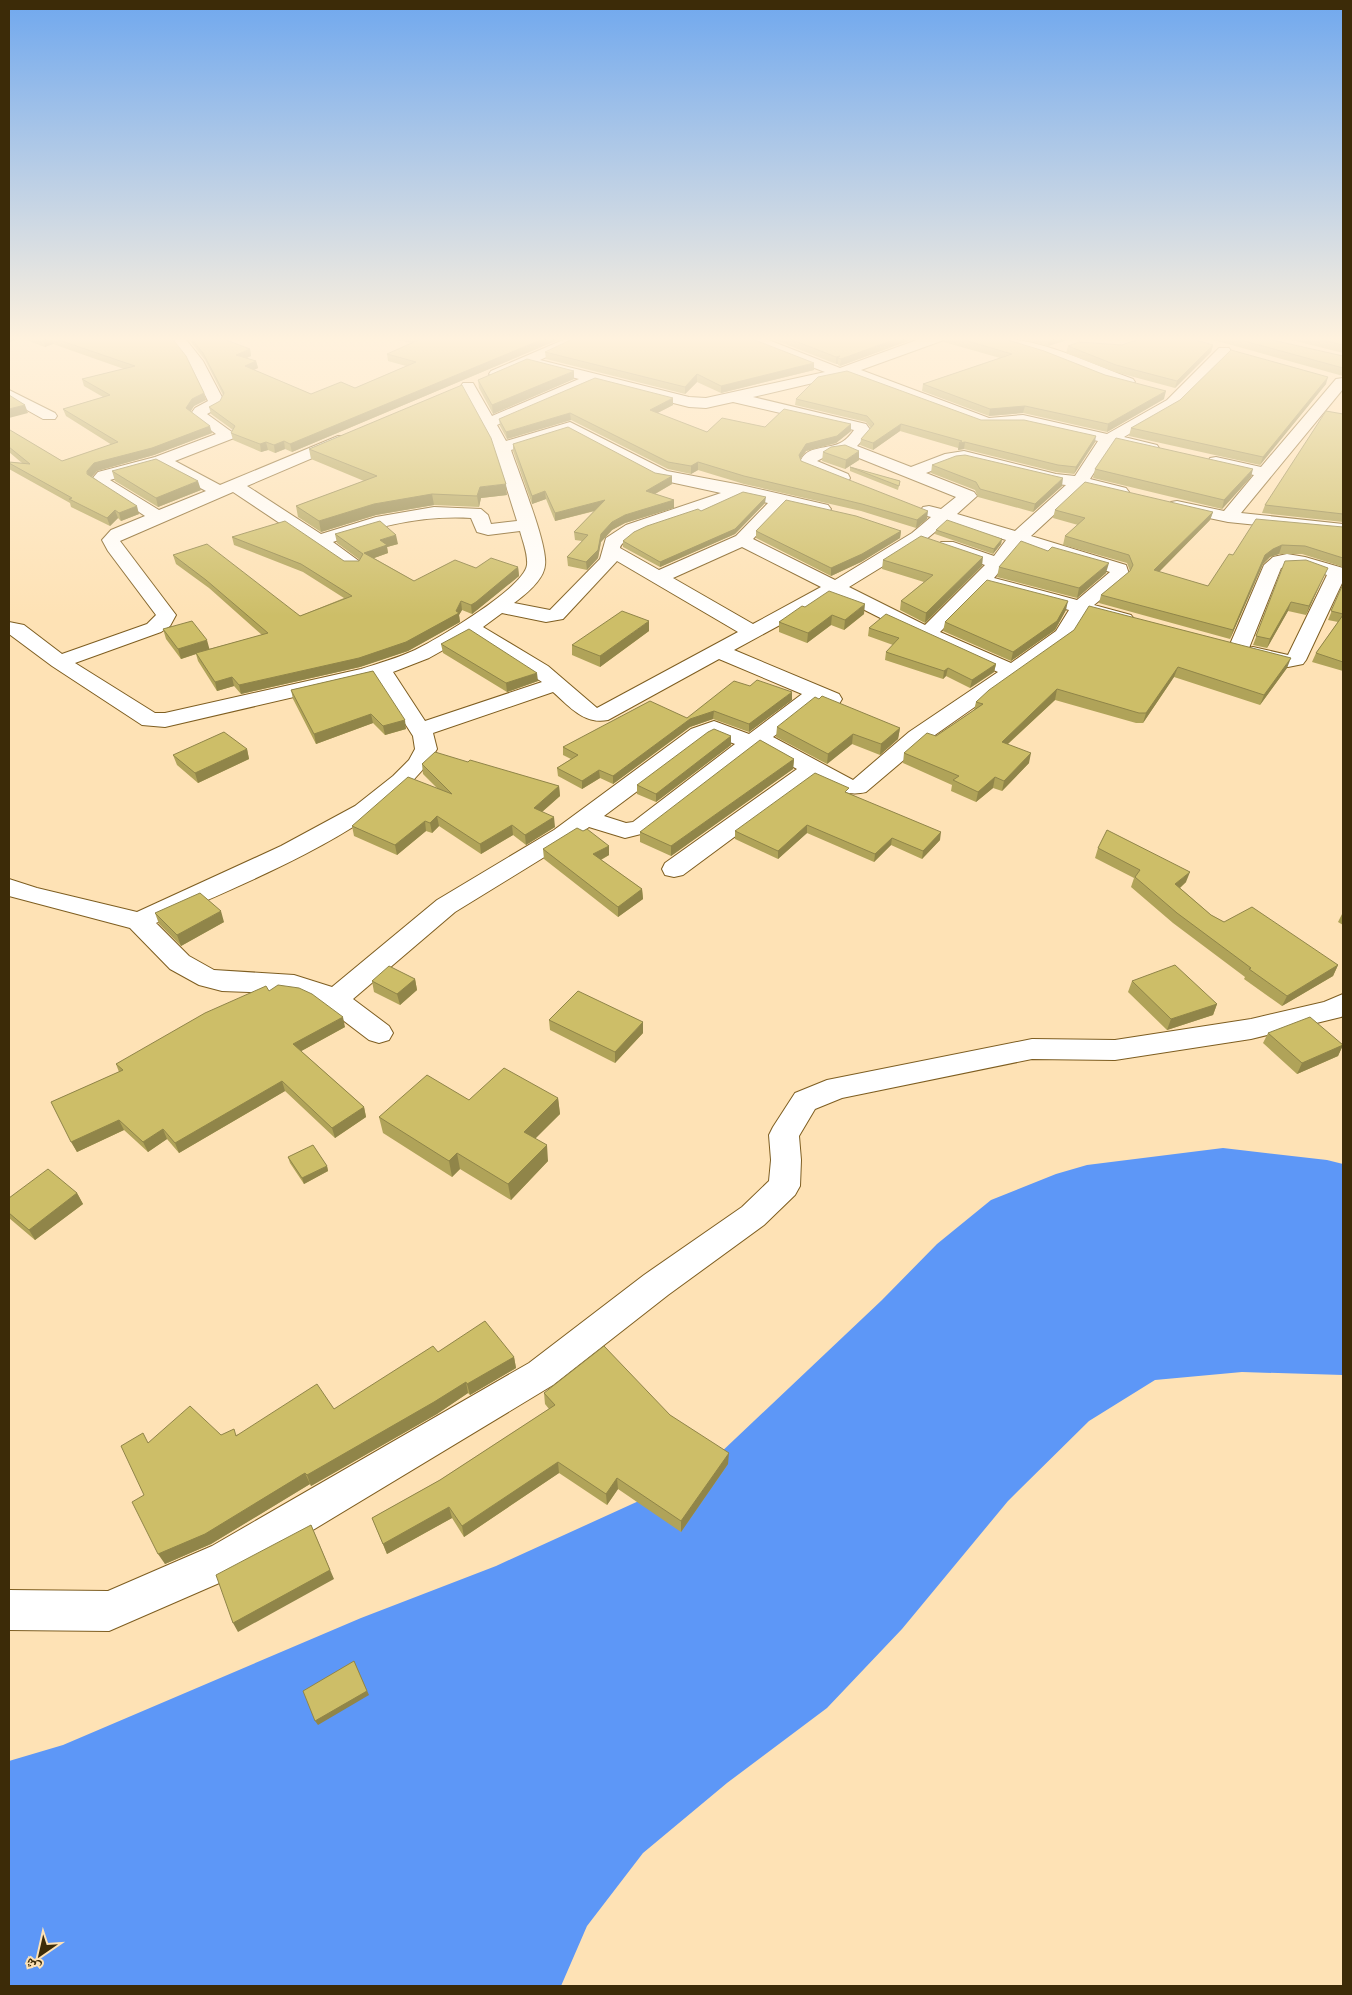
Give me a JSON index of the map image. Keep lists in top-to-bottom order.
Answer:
{
  "north": "bottom left"
}
